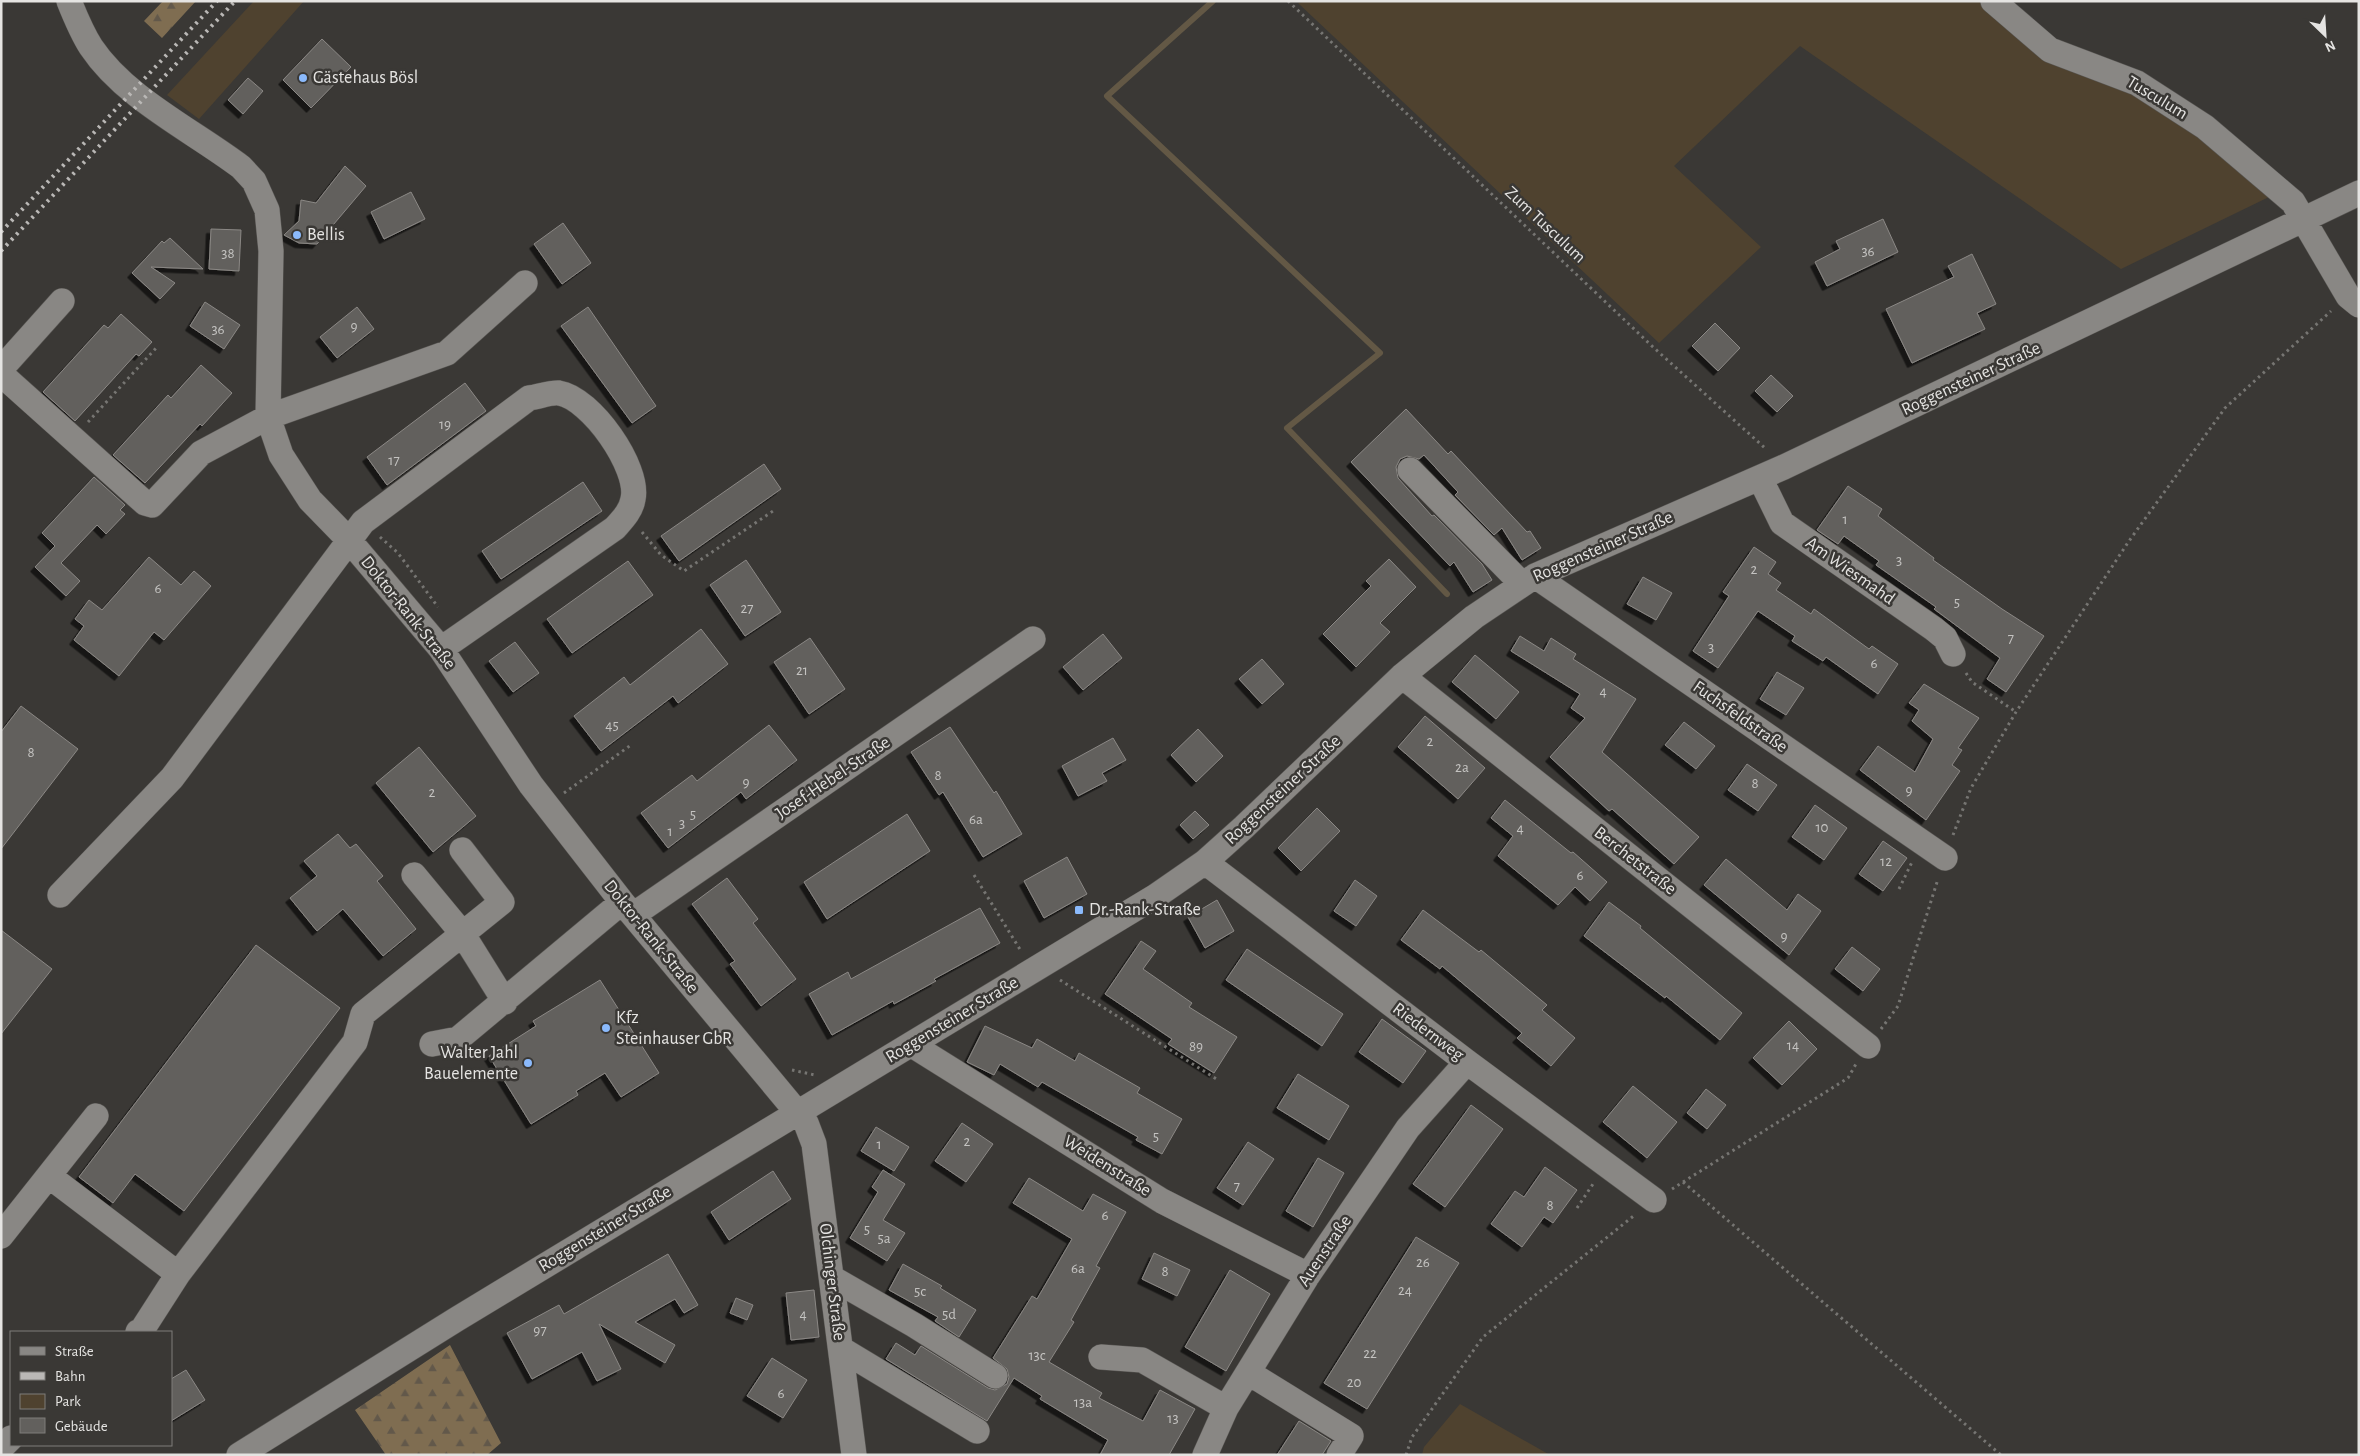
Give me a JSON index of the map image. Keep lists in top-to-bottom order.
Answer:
{
  "streets": {
    "street": [
      "Tusculum",
      "Roggensteiner Straße",
      "Am Wiesmahd",
      "Doktor-Rank-Straße",
      "Fuchsfeldstraße",
      "Josef-Hebel-Straße",
      "Berchetstraße",
      "Riedernweg",
      "Weidenstraße",
      "Auenstraße",
      "Olchinger Straße"
    ],
    "path": ["Zum Tusculum"]
  },
  "crossings": [
    ["Tusculum", "Roggensteiner Straße"],
    ["Zum Tusculum", "Roggensteiner Straße"],
    ["Roggensteiner Straße", "Am Wiesmahd"],
    ["Roggensteiner Straße", "Doktor-Rank-Straße"],
    ["Roggensteiner Straße", "Fuchsfeldstraße"],
    ["Roggensteiner Straße", "Berchetstraße"],
    ["Roggensteiner Straße", "Riedernweg"],
    ["Roggensteiner Straße", "Weidenstraße"],
    ["Roggensteiner Straße", "Olchinger Straße"],
    ["Doktor-Rank-Straße", "Josef-Hebel-Straße"],
    ["Doktor-Rank-Straße", "Olchinger Straße"],
    ["Riedernweg", "Auenstraße"],
    ["Weidenstraße", "Auenstraße"]
  ],
  "places": {
    "other": [
      "Gästehaus Bösl",
      "Bellis",
      "Kfz Steinhauser GbR",
      "Walter Jahl Bauelemente"
    ],
    "transit": ["Dr.-Rank-Straße"]
  },
  "house_numbers": [
    "36",
    "38",
    "9",
    "36",
    "19",
    "17",
    "1",
    "3",
    "2",
    "6",
    "5",
    "27",
    "7",
    "3",
    "6",
    "21",
    "4",
    "45",
    "2",
    "8",
    "2a",
    "8",
    "9",
    "8",
    "9",
    "2",
    "5",
    "6a",
    "3",
    "10",
    "4",
    "1",
    "12",
    "6",
    "9",
    "14",
    "89",
    "5",
    "2",
    "1",
    "7",
    "8",
    "6",
    "5",
    "5a",
    "26",
    "6a",
    "8",
    "24",
    "5c",
    "4",
    "5d",
    "97",
    "22",
    "13c",
    "20",
    "6",
    "13a",
    "13"
  ],
  "legend": [
    "Straße",
    "Bahn",
    "Park",
    "Gebäude"
  ],
  "north": "bottom right"
}
